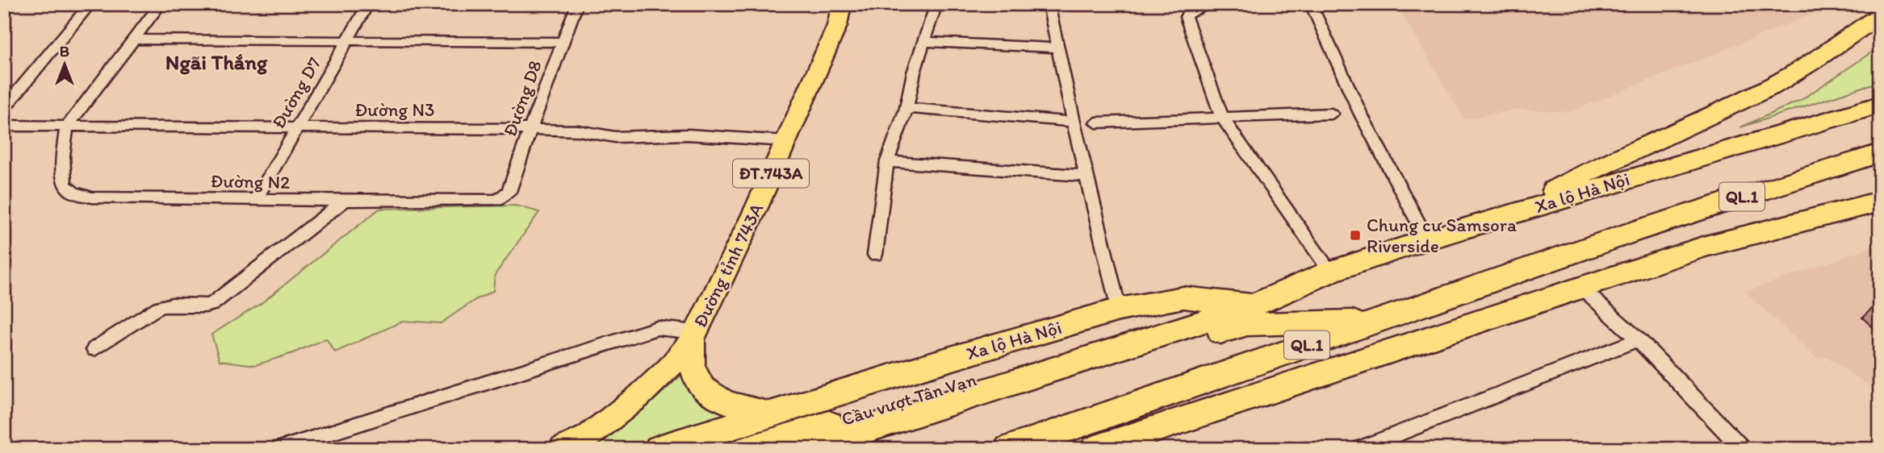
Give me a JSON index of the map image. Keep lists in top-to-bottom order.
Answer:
{
  "streets": {
    "highway": ["Xa lộ Hà Nội", "QL.1", "Cầu vượt Tân Vạn"],
    "main road": ["ĐT.743A", "Đường tỉnh 743A"],
    "street": [
      "Đường D7",
      "Đường D8",
      "Đường N3",
      "Đường N2"
    ]
  },
  "crossings": [
    ["Đường D7", "Đường N3"],
    ["Đường D7", "Đường N2"],
    ["Đường D8", "Đường N3"],
    ["Đường D8", "Đường N2"],
    ["Đường N3", "Đường N2"],
    ["Đường N3", "Đường tỉnh 743A"],
    ["Xa lộ Hà Nội", "QL.1"],
    ["Xa lộ Hà Nội", "Đường tỉnh 743A"],
    ["Xa lộ Hà Nội", "Cầu vượt Tân Vạn"],
    ["QL.1", "Đường tỉnh 743A"],
    ["QL.1", "Cầu vượt Tân Vạn"]
  ],
  "districts": ["Ngãi Thắng"],
  "places": {
    "transit": ["Chung cư Samsora Riverside"]
  },
  "north": "top"
}
